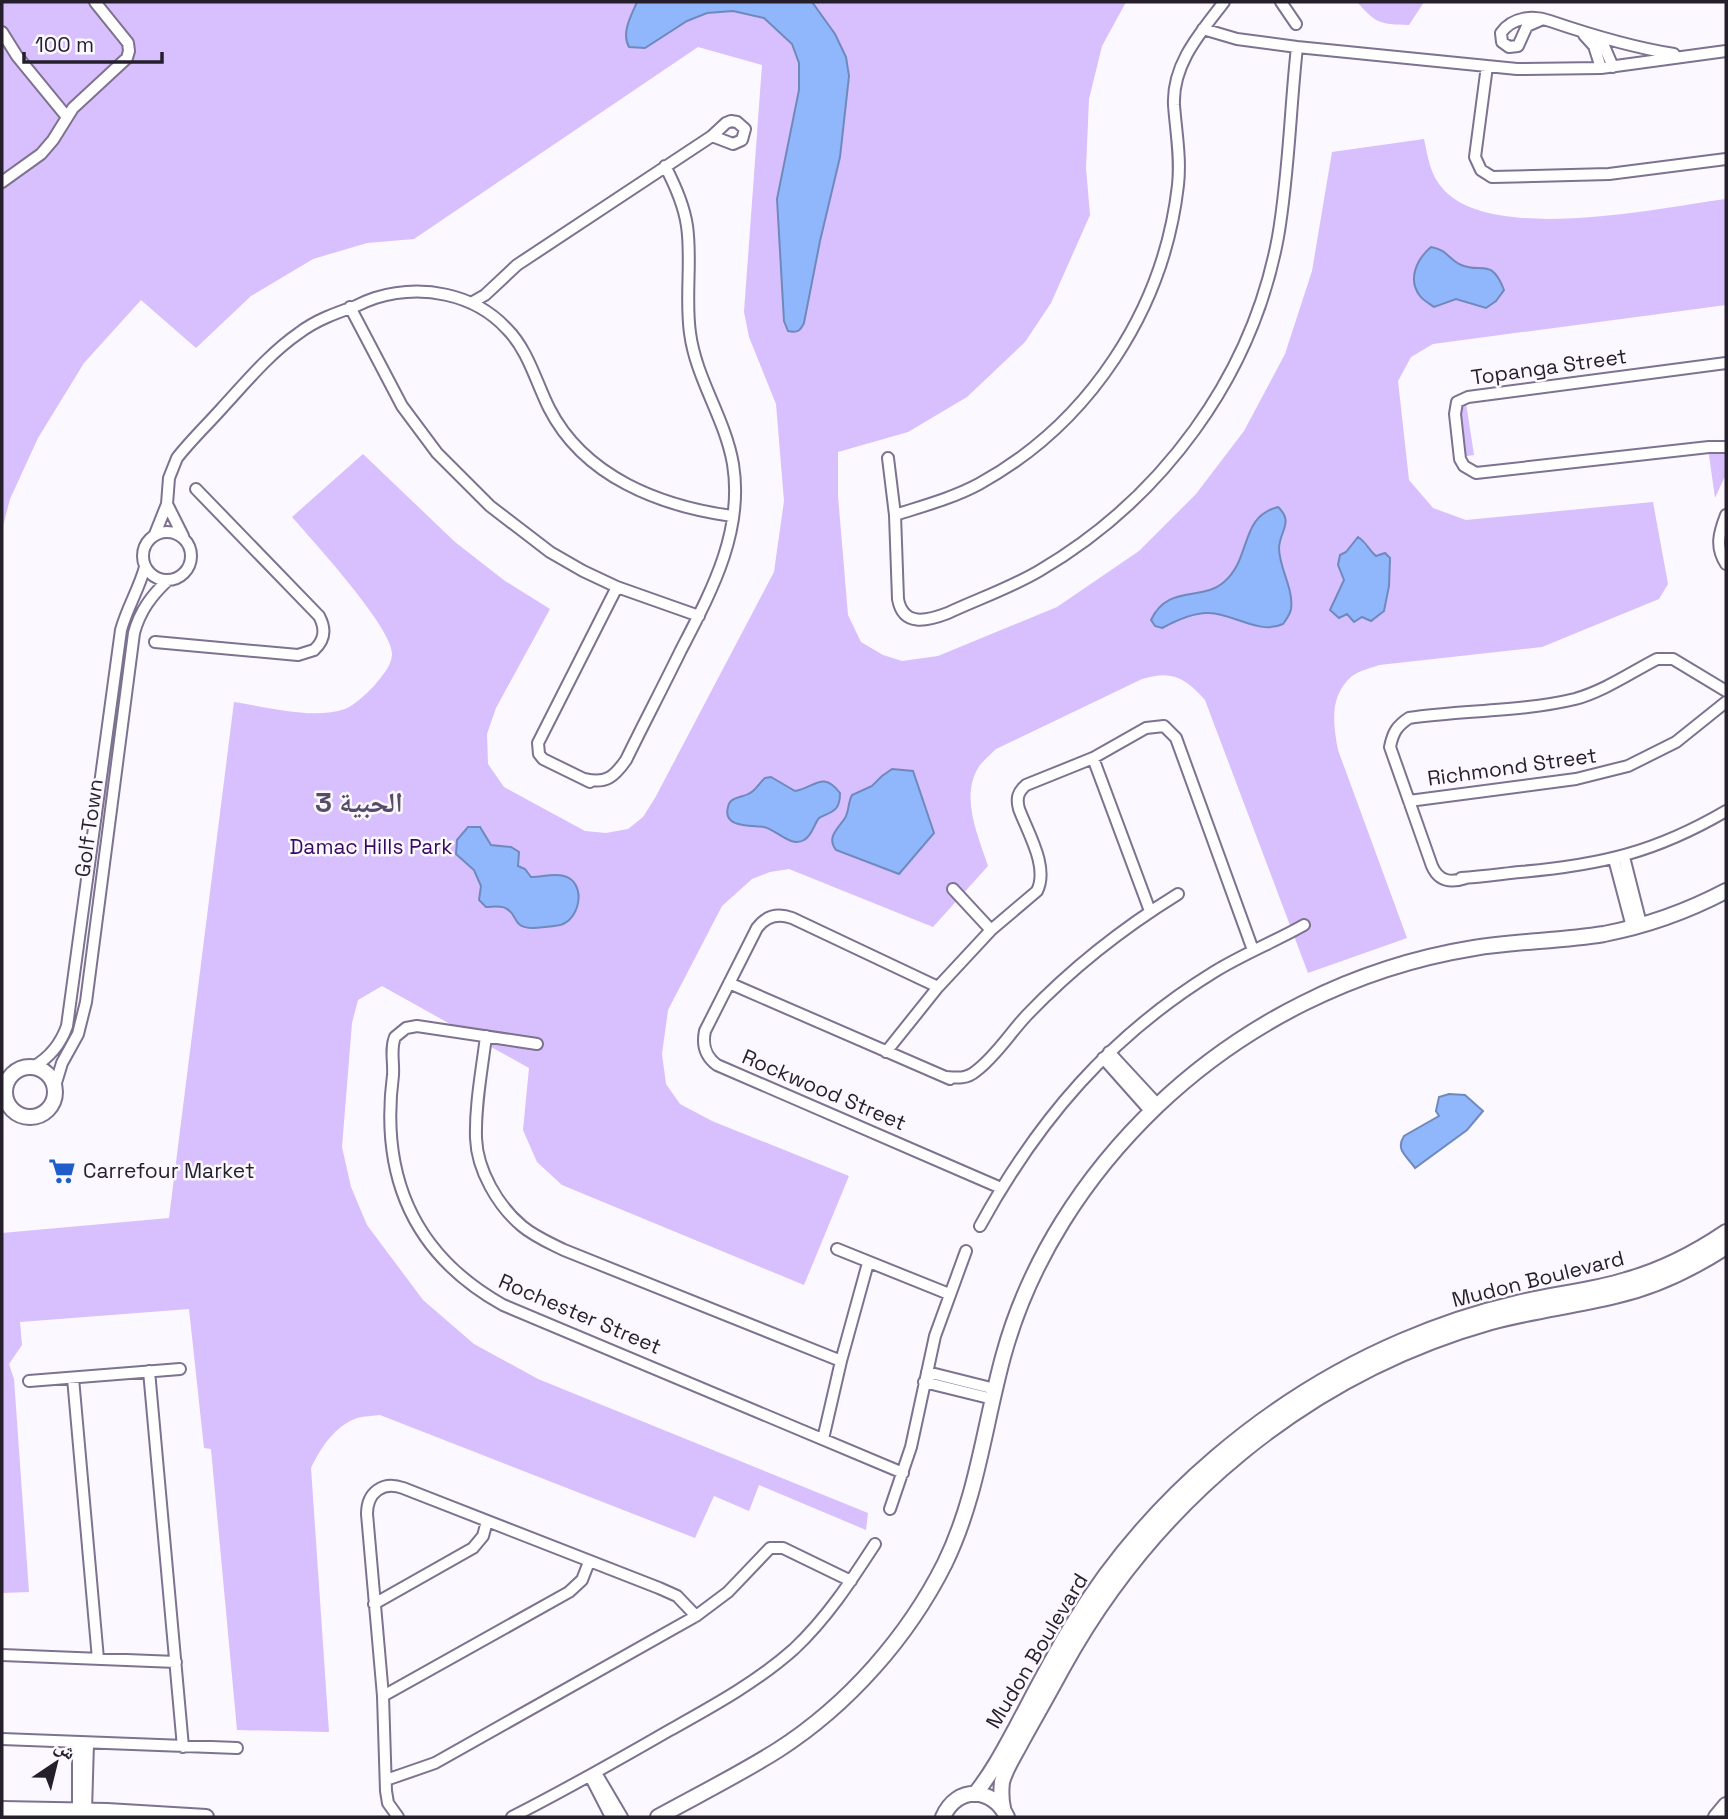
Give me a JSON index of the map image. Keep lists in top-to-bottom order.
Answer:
{
  "streets": {
    "street": [
      "Topanga Street",
      "Richmond Street",
      "Golf Town",
      "Rockwood Street",
      "Mudon Boulevard",
      "Rochester Street"
    ]
  },
  "districts": ["الحبية 3"],
  "parks": ["Damac Hills Park"],
  "places": {
    "supermarket": ["Carrefour Market"]
  },
  "scale_bar": "100 m",
  "north": "top right"
}
